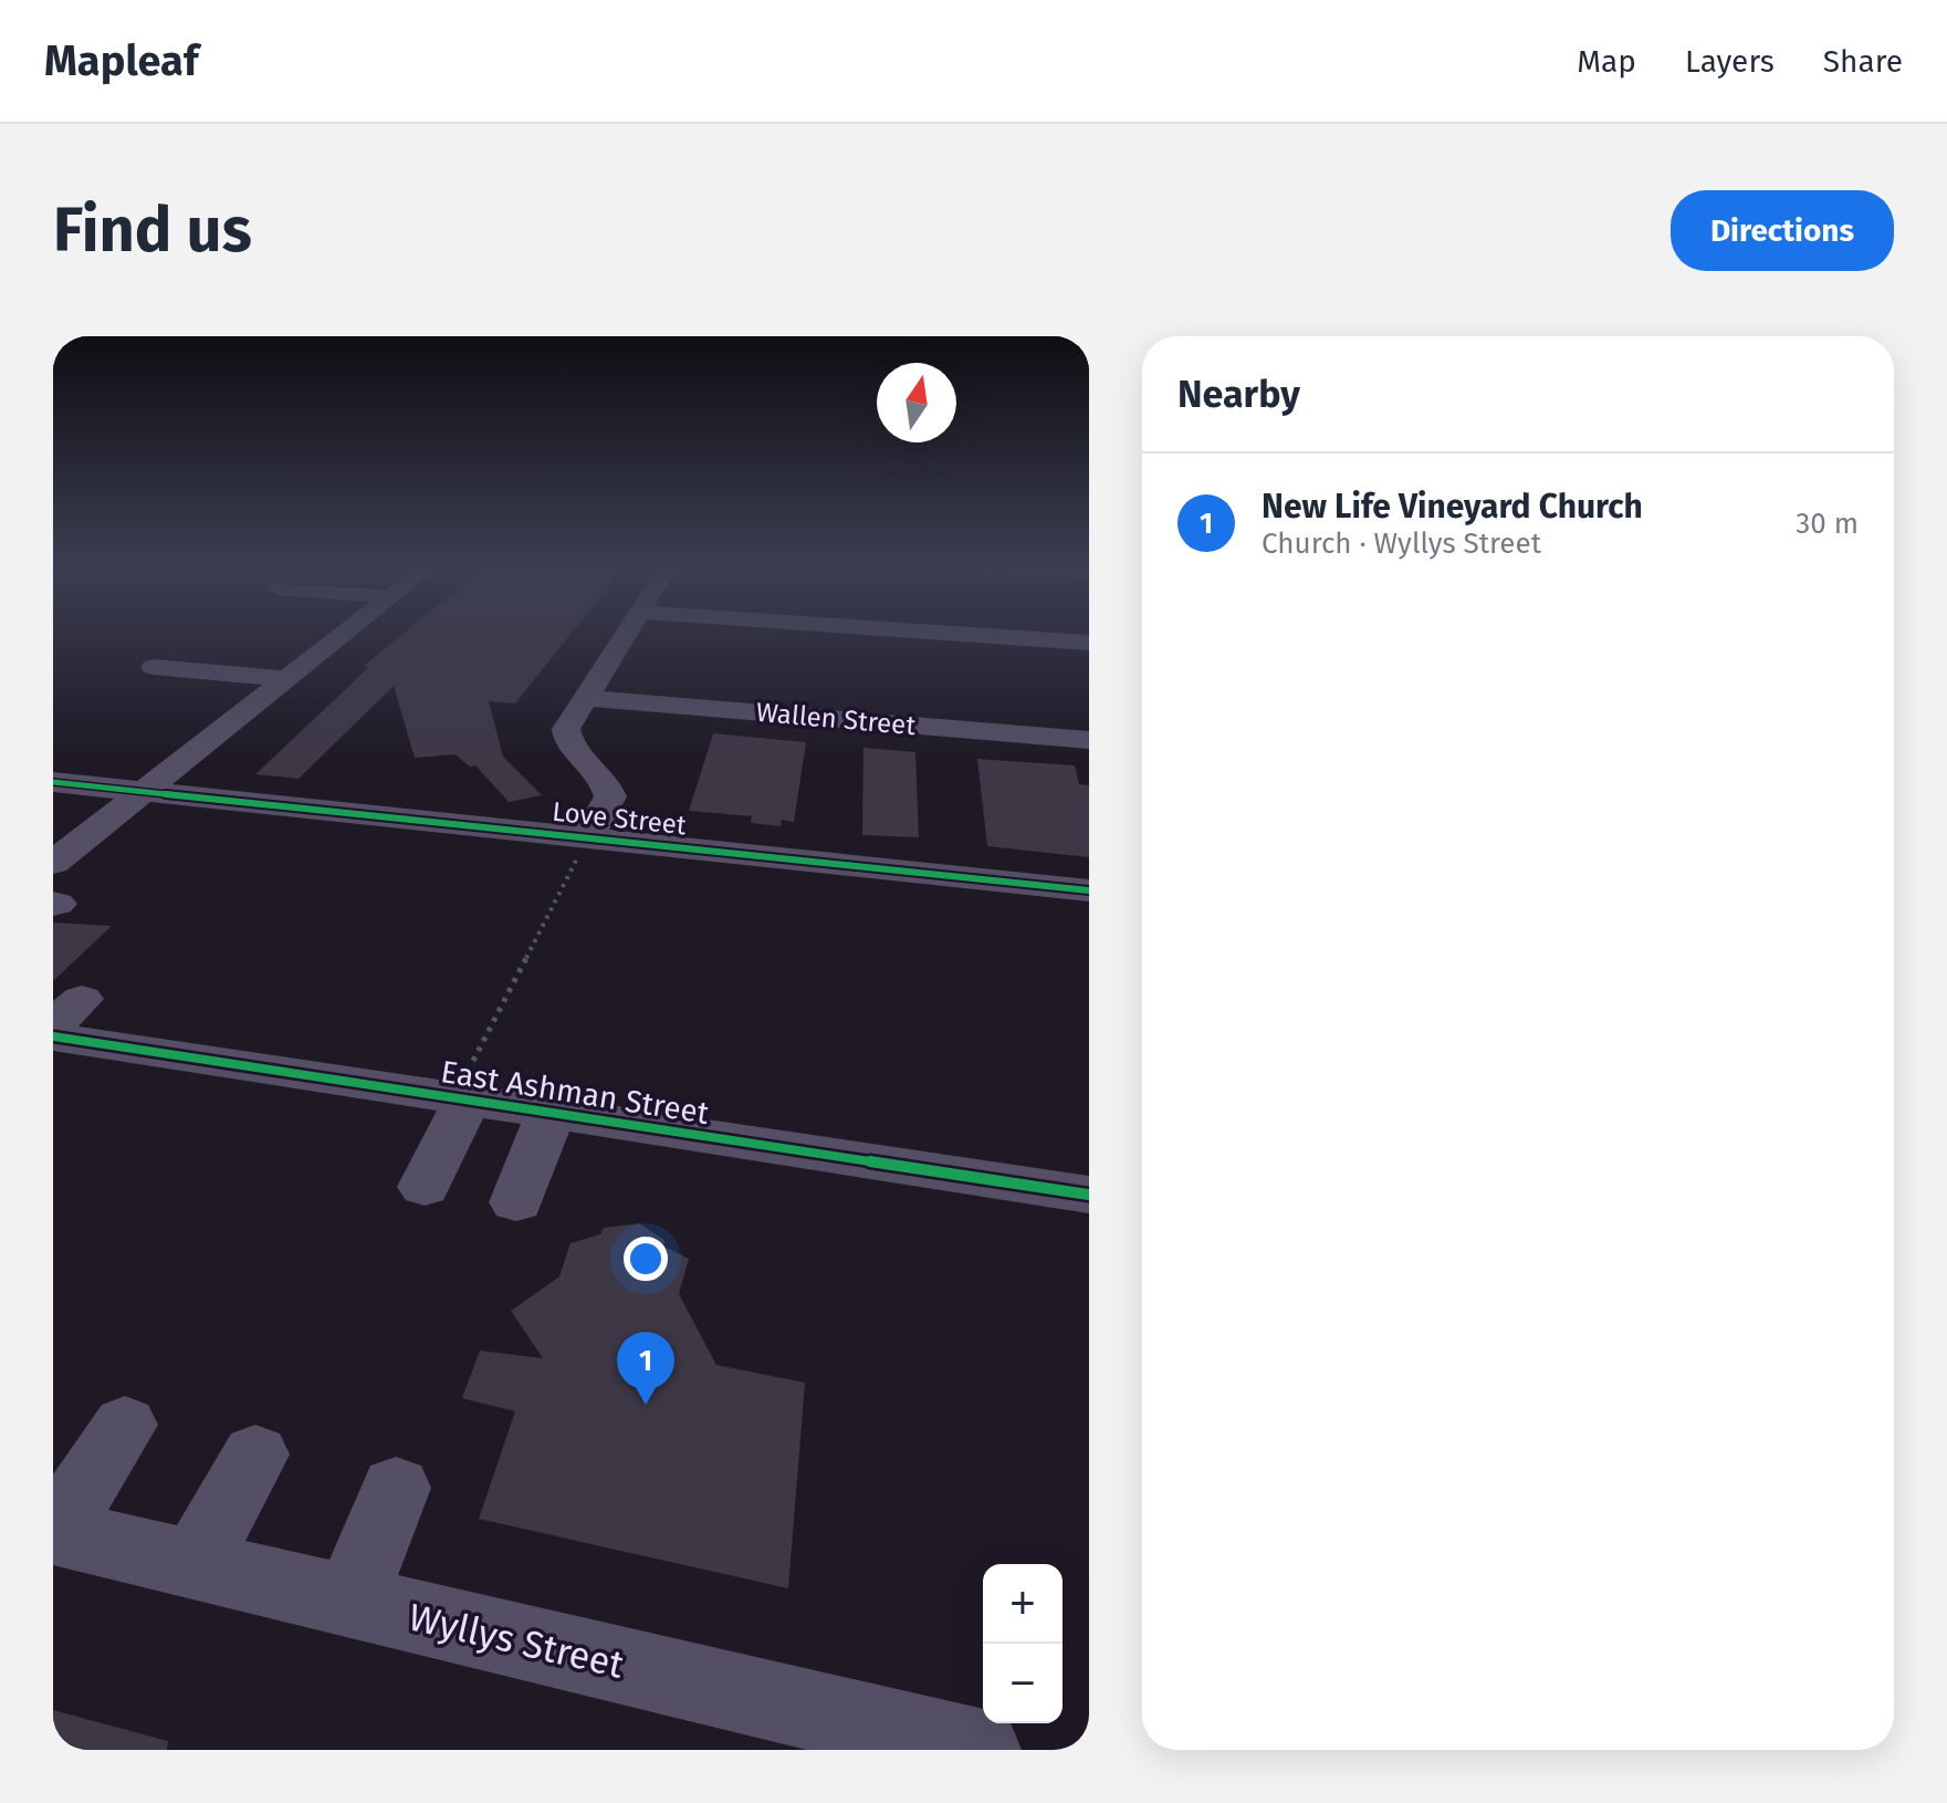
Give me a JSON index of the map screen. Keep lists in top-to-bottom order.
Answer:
{
  "streets": {
    "street": [
      "Wallen Street",
      "Love Street",
      "East Ashman Street",
      "Wyllys Street"
    ]
  },
  "north": "top",
  "page": {
    "header": "Mapleaf",
    "nav": ["Map", "Layers", "Share"],
    "buttons": "Directions",
    "title": "Find us",
    "heading": "Nearby",
    "list": [
      {
        "mark": "1",
        "name": "New Life Vineyard Church",
        "note": "Church · Wyllys Street",
        "value": "30 m"
      }
    ],
    "pins": "1",
    "map_buttons": ["+", "−"]
  }
}
